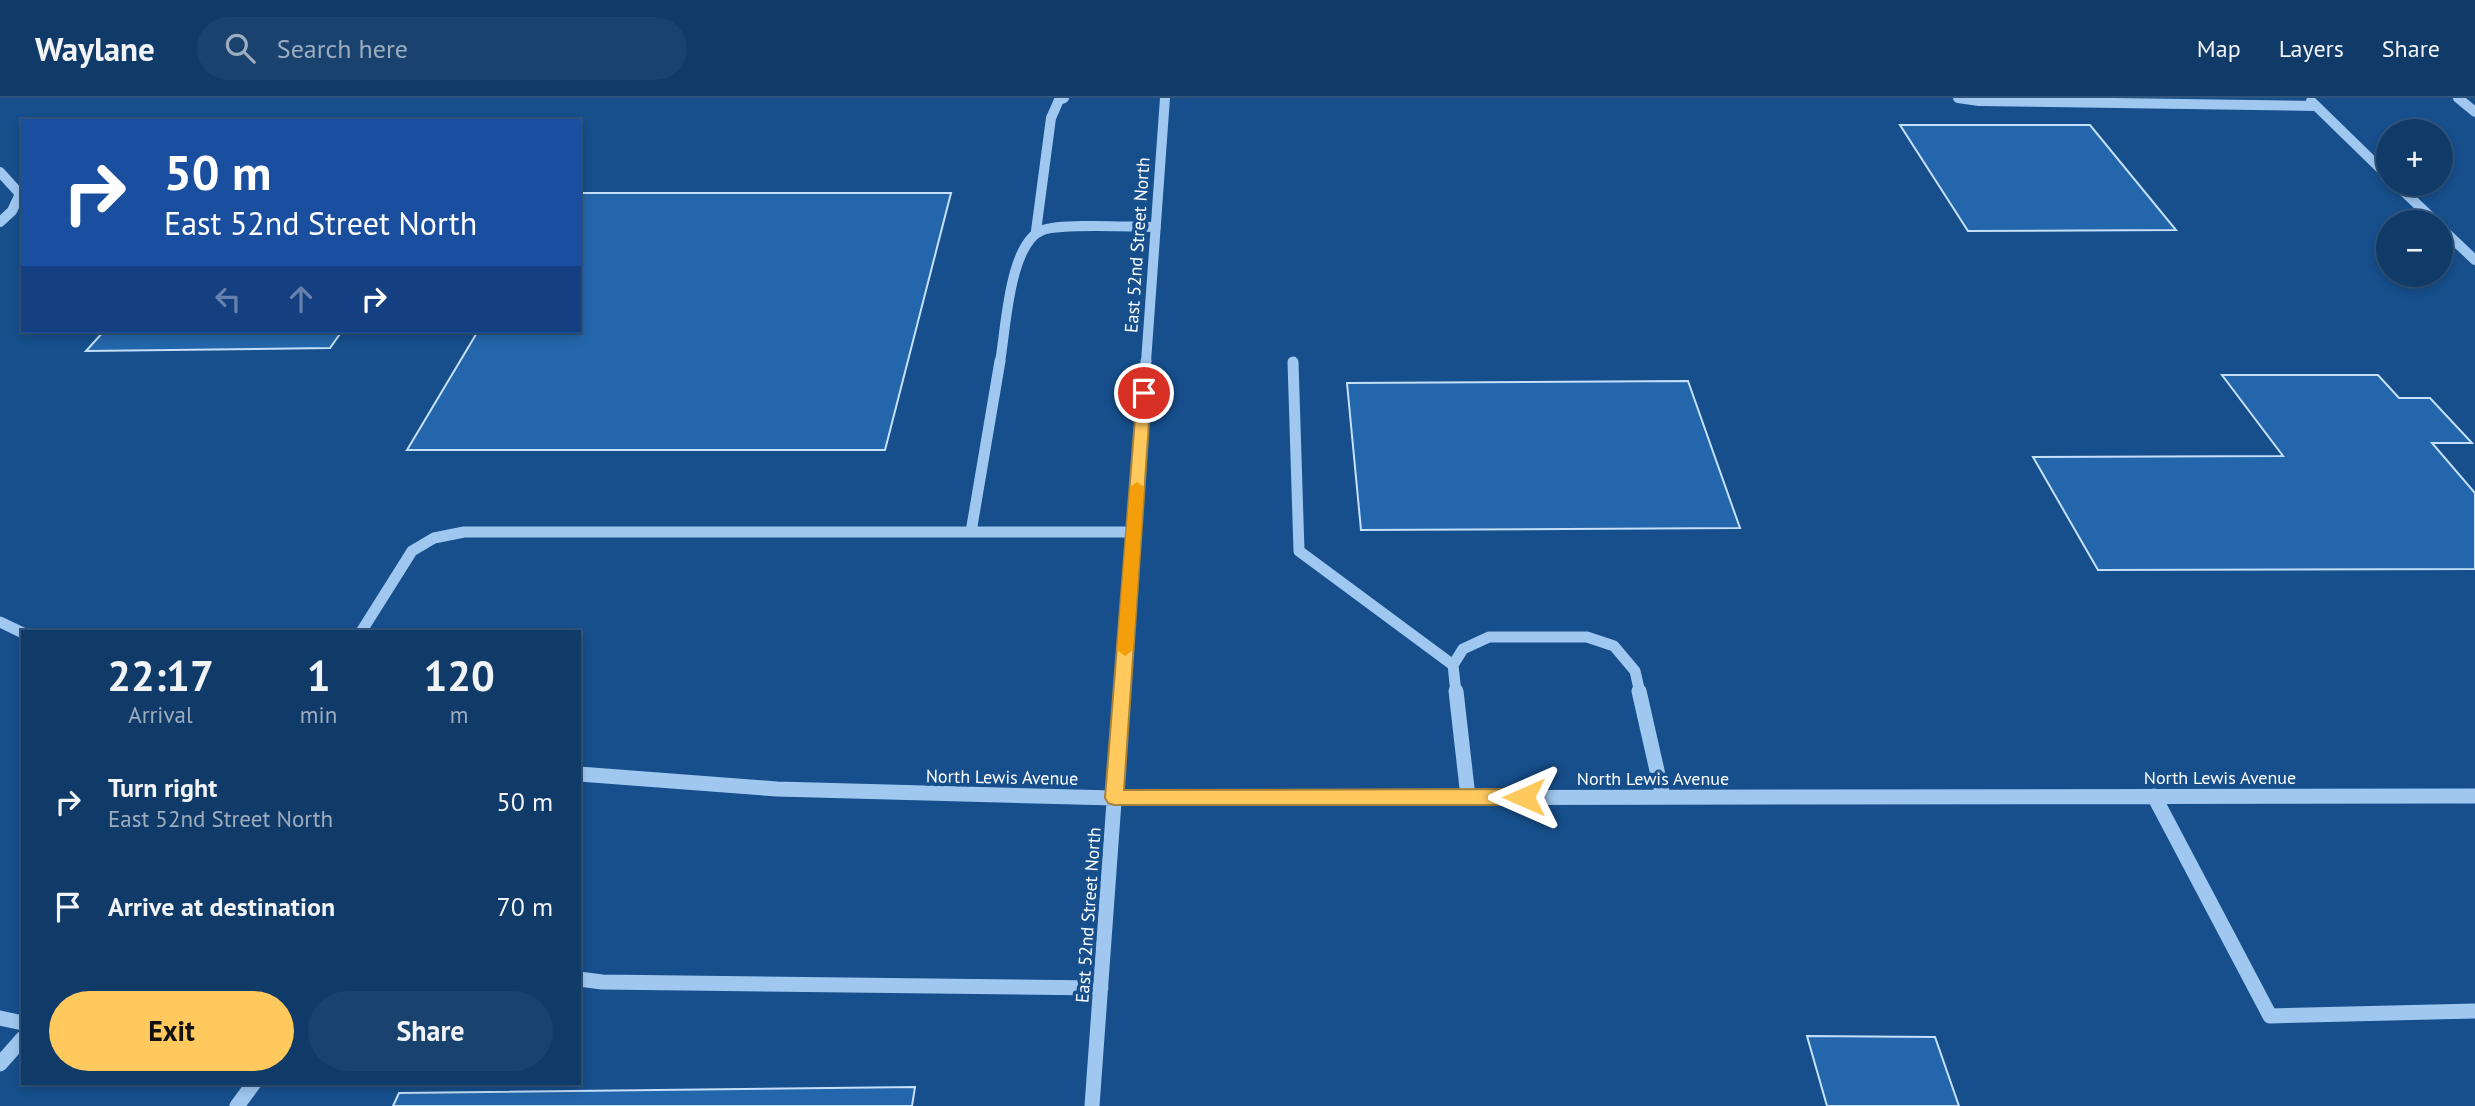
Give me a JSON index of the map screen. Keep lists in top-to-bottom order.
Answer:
{
  "streets": {
    "street": ["East 52nd Street North", "North Lewis Avenue"]
  },
  "crossings": [
    ["East 52nd Street North", "North Lewis Avenue"]
  ],
  "page": {
    "header": "Waylane",
    "search": "Search here",
    "nav": ["Map", "Layers", "Share"],
    "map_buttons": ["+", "−"],
    "turn": ["50 m", "East 52nd Street North"],
    "eta": [
      "22:17",
      "Arrival",
      "1",
      "min",
      "120",
      "m"
    ],
    "list": [
      {
        "name": "Turn right",
        "note": "East 52nd Street North",
        "value": "50 m"
      },
      {
        "name": "Arrive at destination",
        "value": "70 m"
      }
    ],
    "buttons": ["Exit", "Share"]
  }
}
